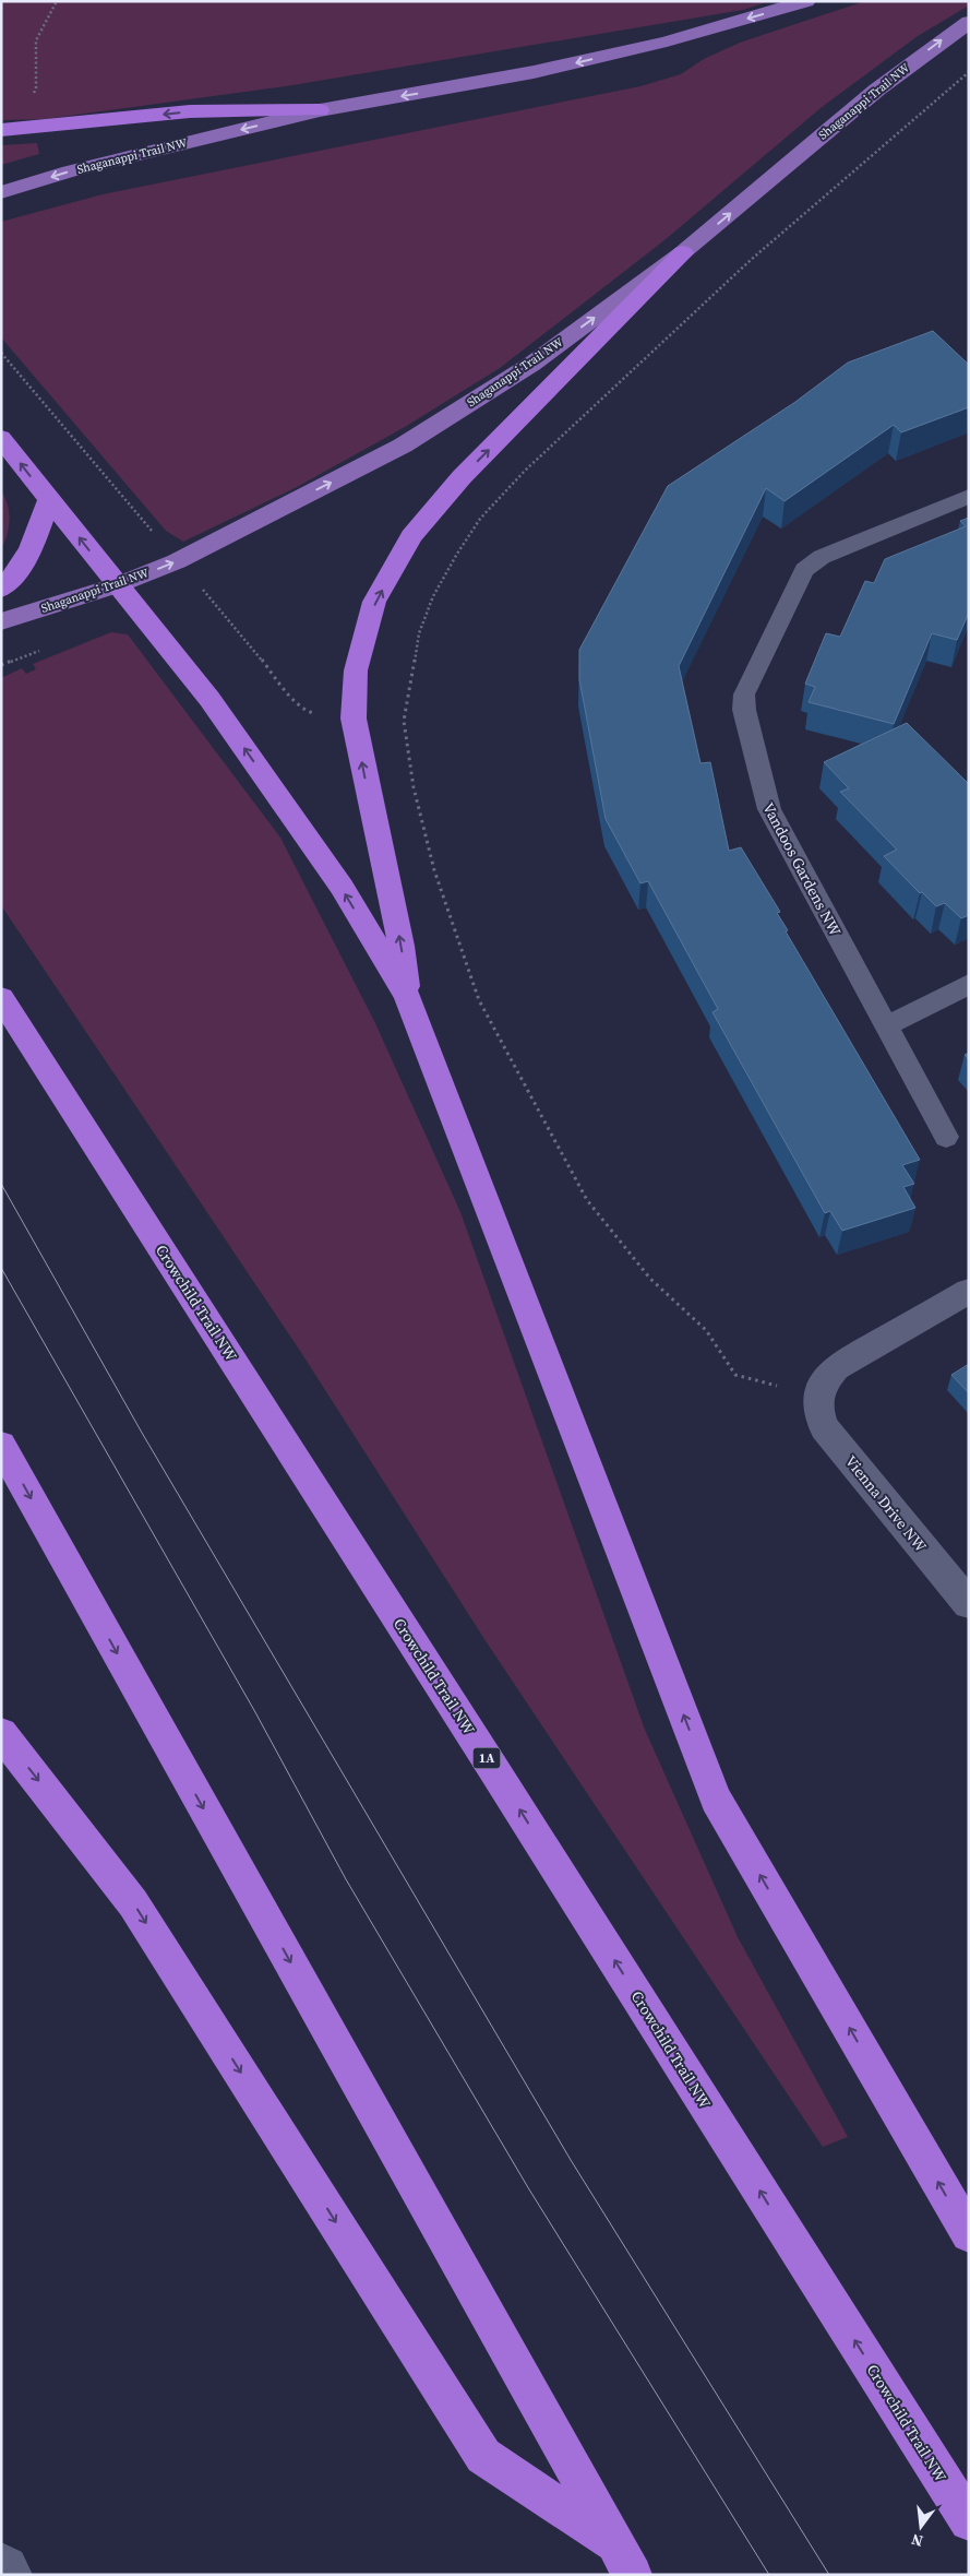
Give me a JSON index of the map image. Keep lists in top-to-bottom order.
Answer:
{
  "streets": {
    "highway": ["Crowchild Trail NW", "1A"],
    "main road": ["Shaganappi Trail NW"],
    "street": ["Vienna Drive NW"],
    "lane": ["Vandoos Gardens NW"]
  },
  "north": "bottom"
}
